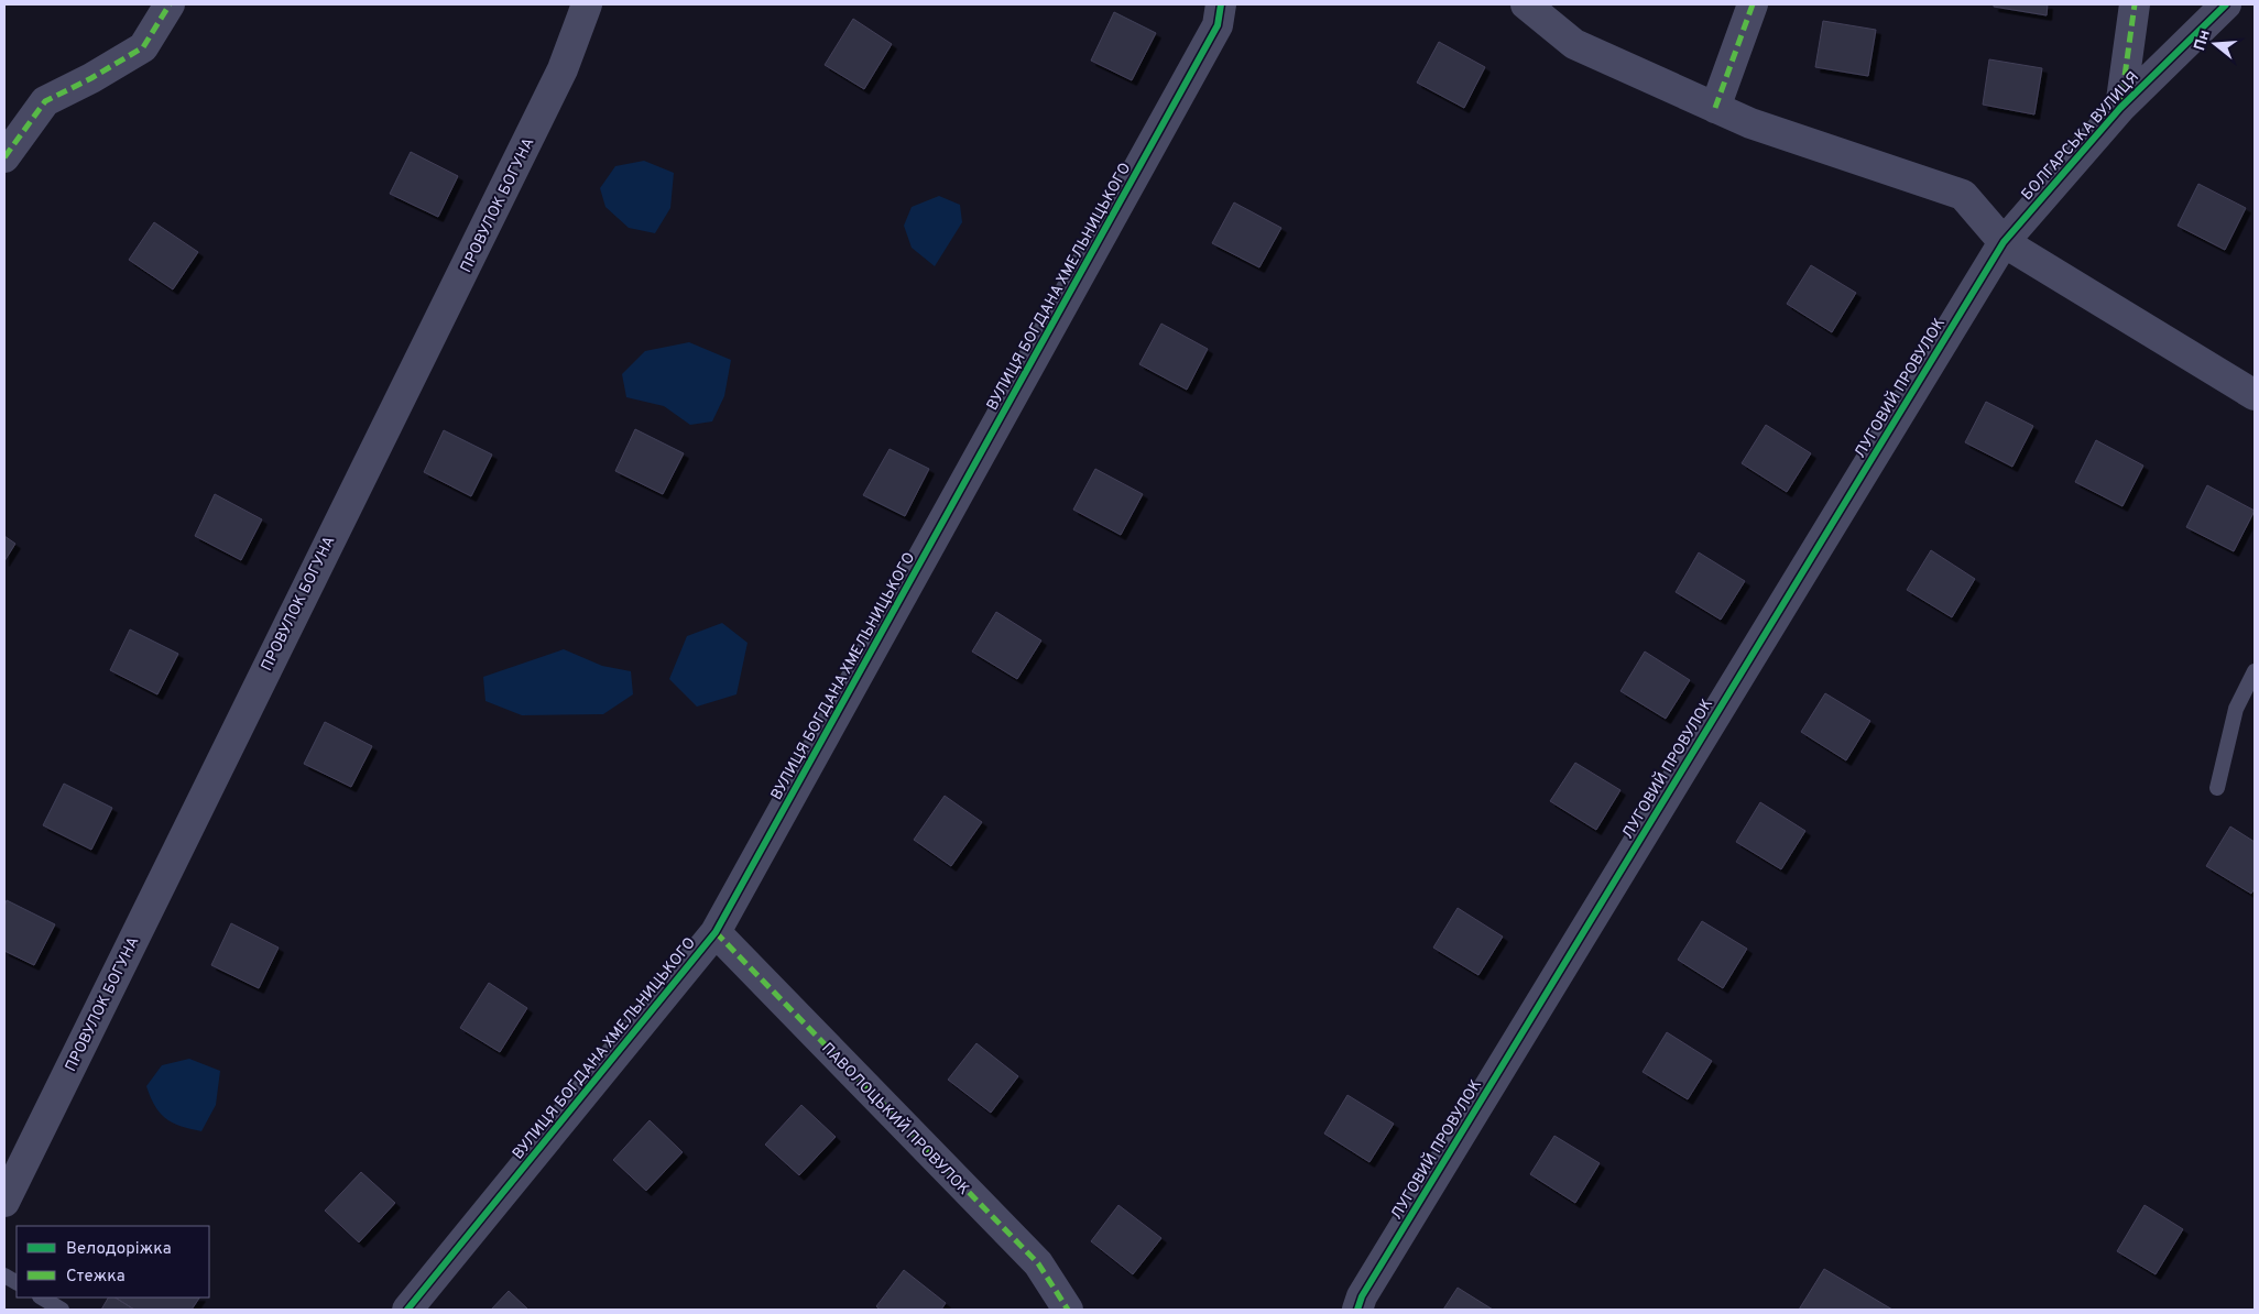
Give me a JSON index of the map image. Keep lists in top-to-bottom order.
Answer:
{
  "streets": {
    "street": [
      "БОЛГАРСЬКА ВУЛИЦЯ",
      "ПРОВУЛОК БОГУНА",
      "ВУЛИЦЯ БОГДАНА ХМЕЛЬНИЦЬКОГО",
      "ЛУГОВИЙ ПРОВУЛОК",
      "ПАВОЛОЦЬКИЙ ПРОВУЛОК"
    ]
  },
  "crossings": [
    ["БОЛГАРСЬКА ВУЛИЦЯ", "ЛУГОВИЙ ПРОВУЛОК"],
    ["ВУЛИЦЯ БОГДАНА ХМЕЛЬНИЦЬКОГО", "ПАВОЛОЦЬКИЙ ПРОВУЛОК"]
  ],
  "legend": ["Велодоріжка", "Стежка"],
  "north": "left"
}
